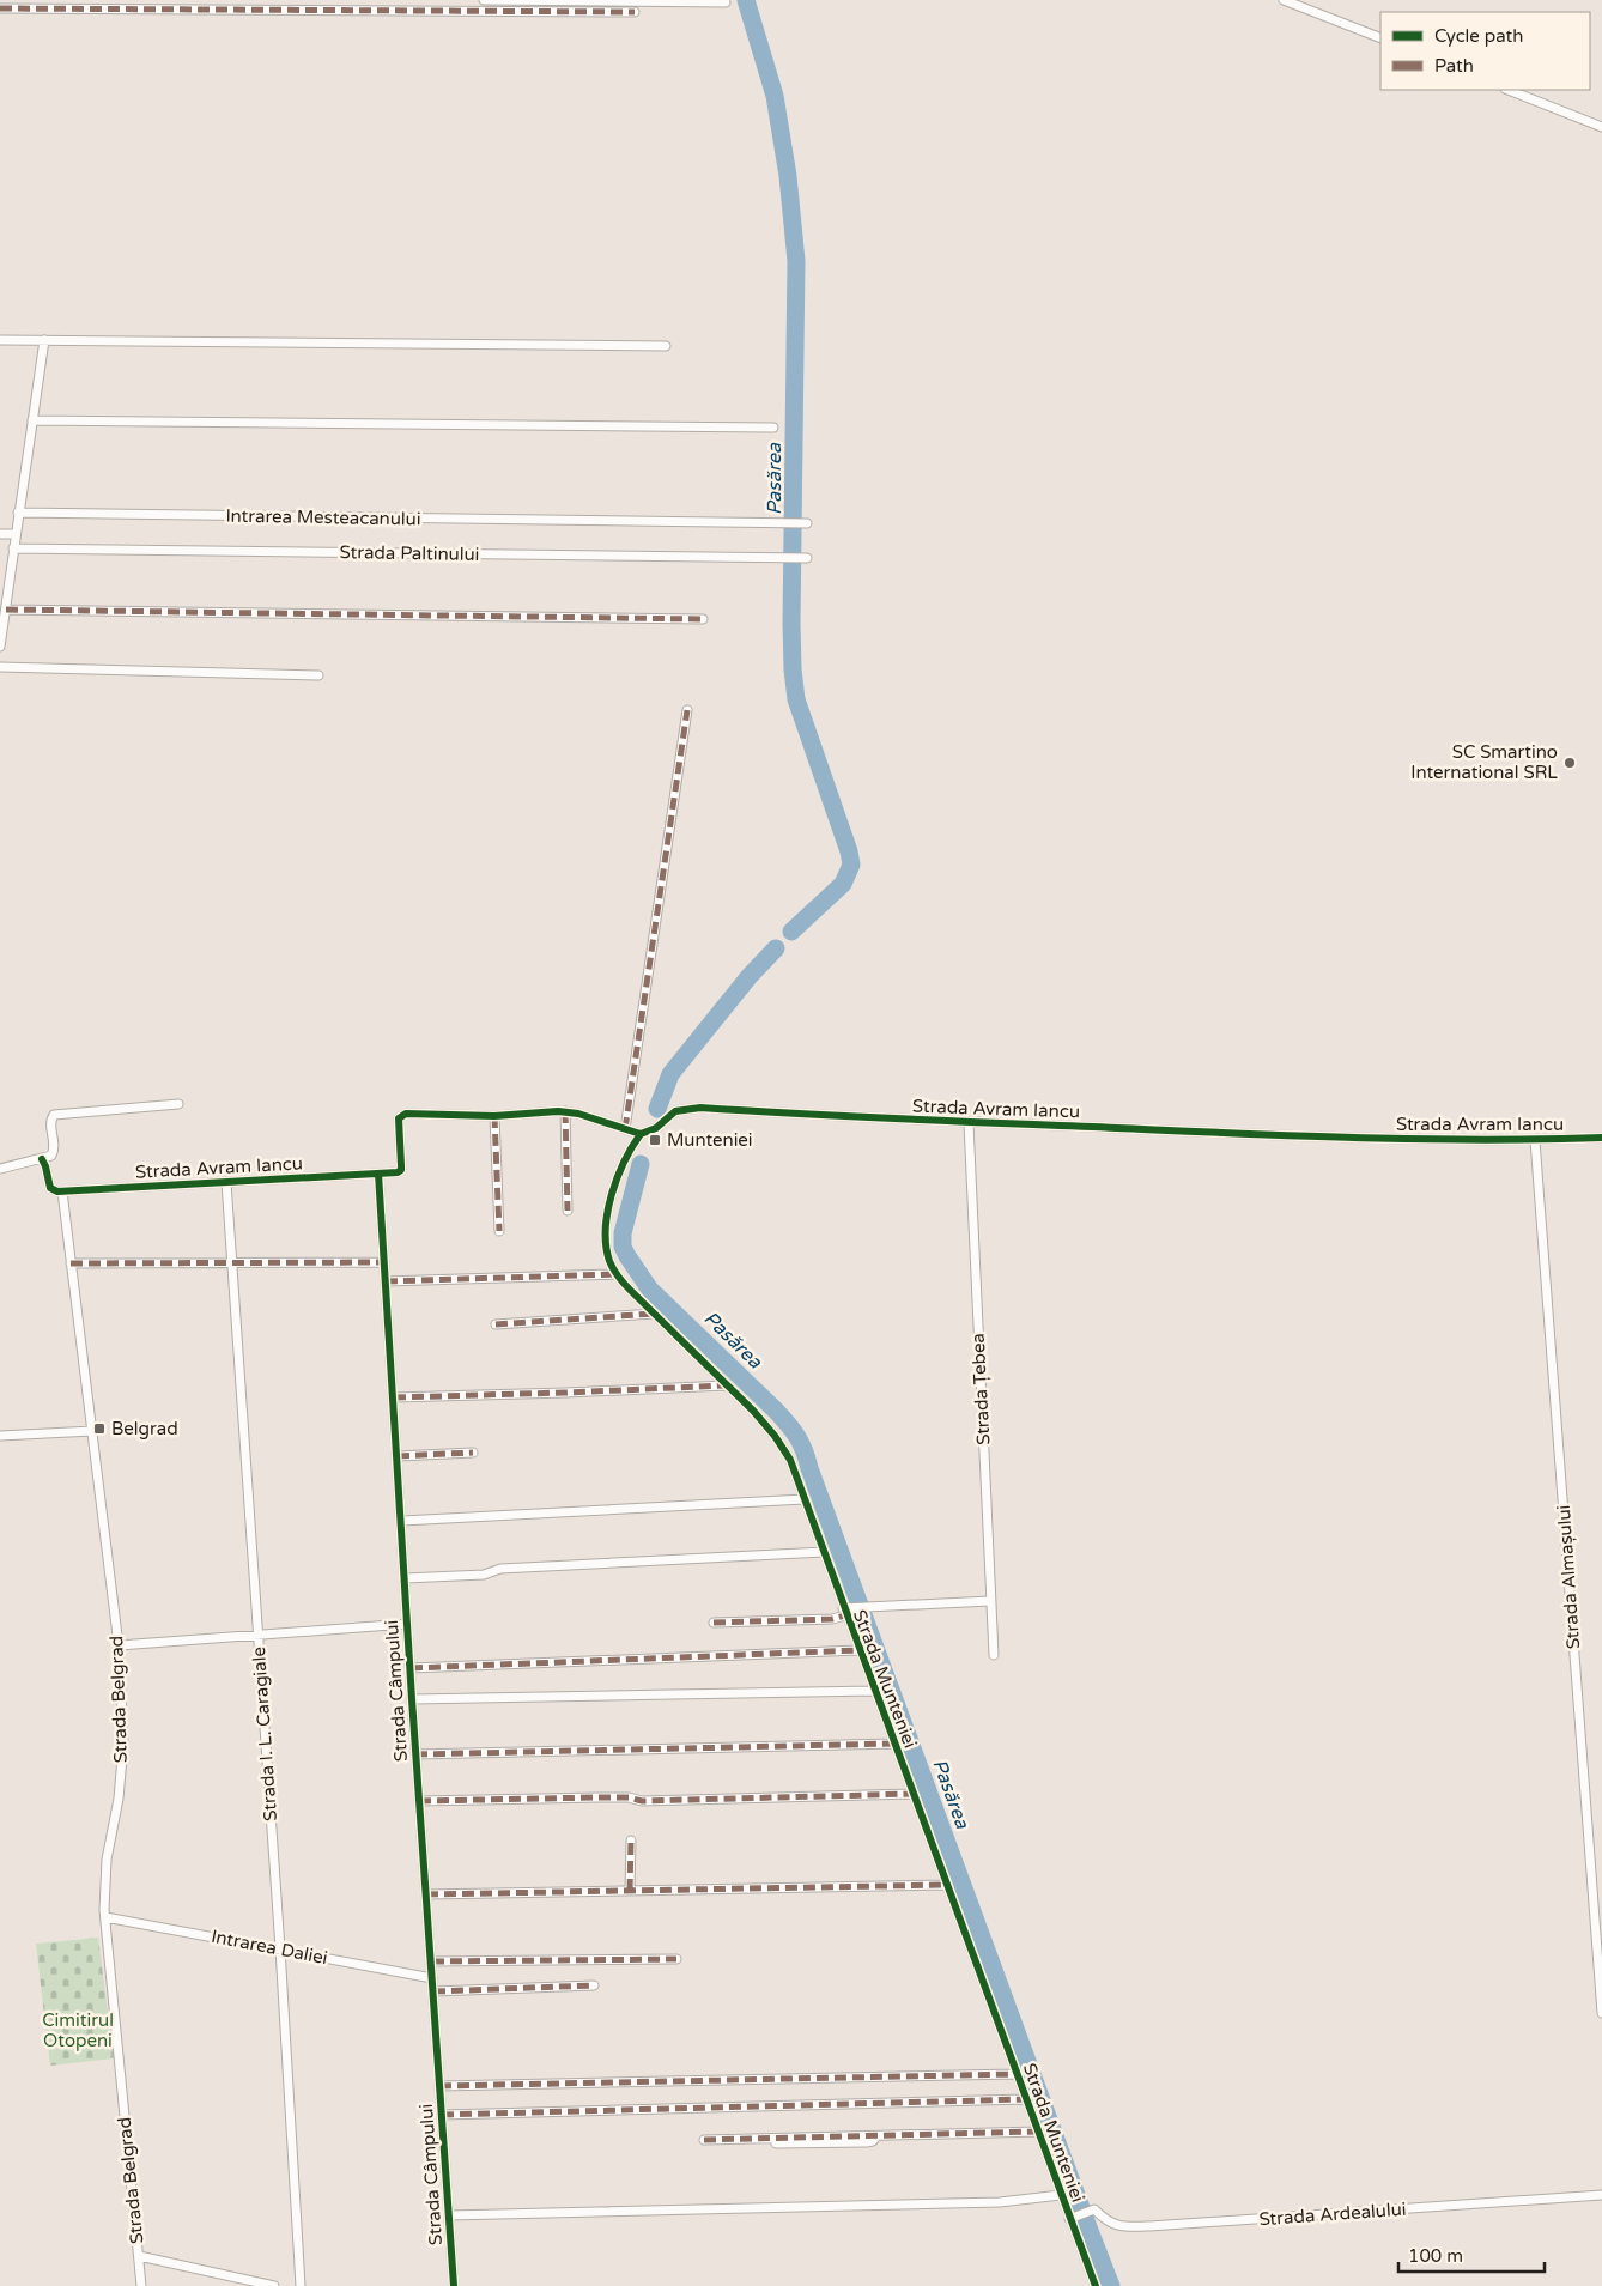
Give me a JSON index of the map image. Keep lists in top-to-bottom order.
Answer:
{
  "streets": {
    "street": [
      "Intrarea Mesteacanului",
      "Strada Paltinului",
      "Strada Avram Iancu",
      "Strada Țebea",
      "Strada Almașului",
      "Strada Munteniei",
      "Strada Câmpului",
      "Strada Belgrad",
      "Strada I. L. Caragiale",
      "Intrarea Daliei",
      "Strada Ardealului"
    ]
  },
  "crossings": [
    ["Strada Avram Iancu", "Strada Țebea"],
    ["Strada Avram Iancu", "Strada Almașului"],
    ["Strada Avram Iancu", "Strada Munteniei"],
    ["Strada Avram Iancu", "Strada Câmpului"],
    ["Strada Avram Iancu", "Strada Belgrad"],
    ["Strada Avram Iancu", "Strada I. L. Caragiale"],
    ["Strada Munteniei", "Strada Ardealului"],
    ["Strada Câmpului", "Intrarea Daliei"],
    ["Strada Belgrad", "Intrarea Daliei"],
    ["Strada I. L. Caragiale", "Intrarea Daliei"]
  ],
  "water": ["Pasărea"],
  "parks": ["Cimitirul Otopeni"],
  "places": {
    "other": ["SC Smartino International SRL"],
    "transit": ["Munteniei", "Belgrad"]
  },
  "legend": ["Cycle path", "Path"],
  "scale_bar": "100 m"
}
